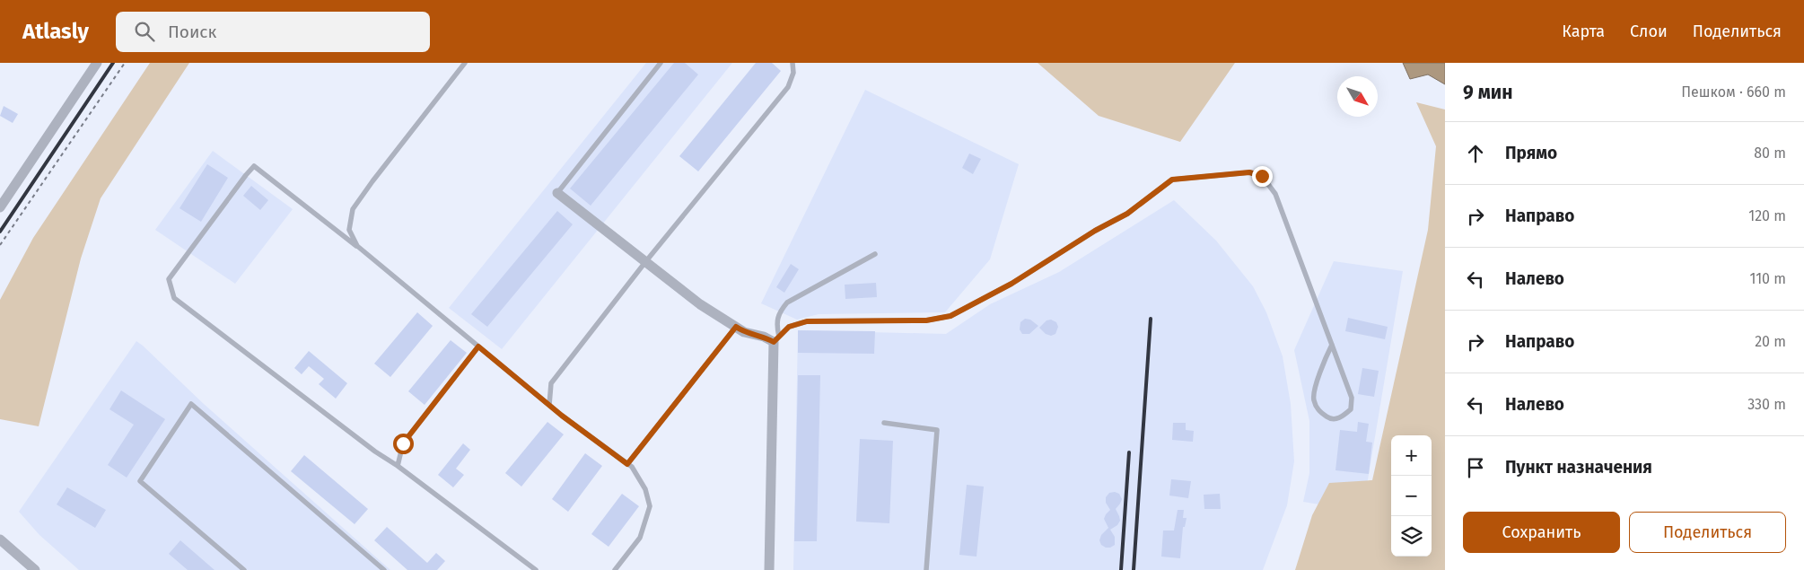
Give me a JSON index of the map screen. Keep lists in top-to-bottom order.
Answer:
{
  "north": "bottom right",
  "page": {
    "header": "Atlasly",
    "search": "Поиск",
    "nav": ["Карта", "Слои", "Поделиться"],
    "heading": ["9 мин", "Пешком · 660 m"],
    "list": [
      ["Прямо", "80 m"],
      ["Направо", "120 m"],
      ["Налево", "110 m"],
      ["Направо", "20 m"],
      ["Налево", "330 m"],
      "Пункт назначения"
    ],
    "map_buttons": ["+", "−"],
    "buttons": ["Сохранить", "Поделиться"]
  }
}
